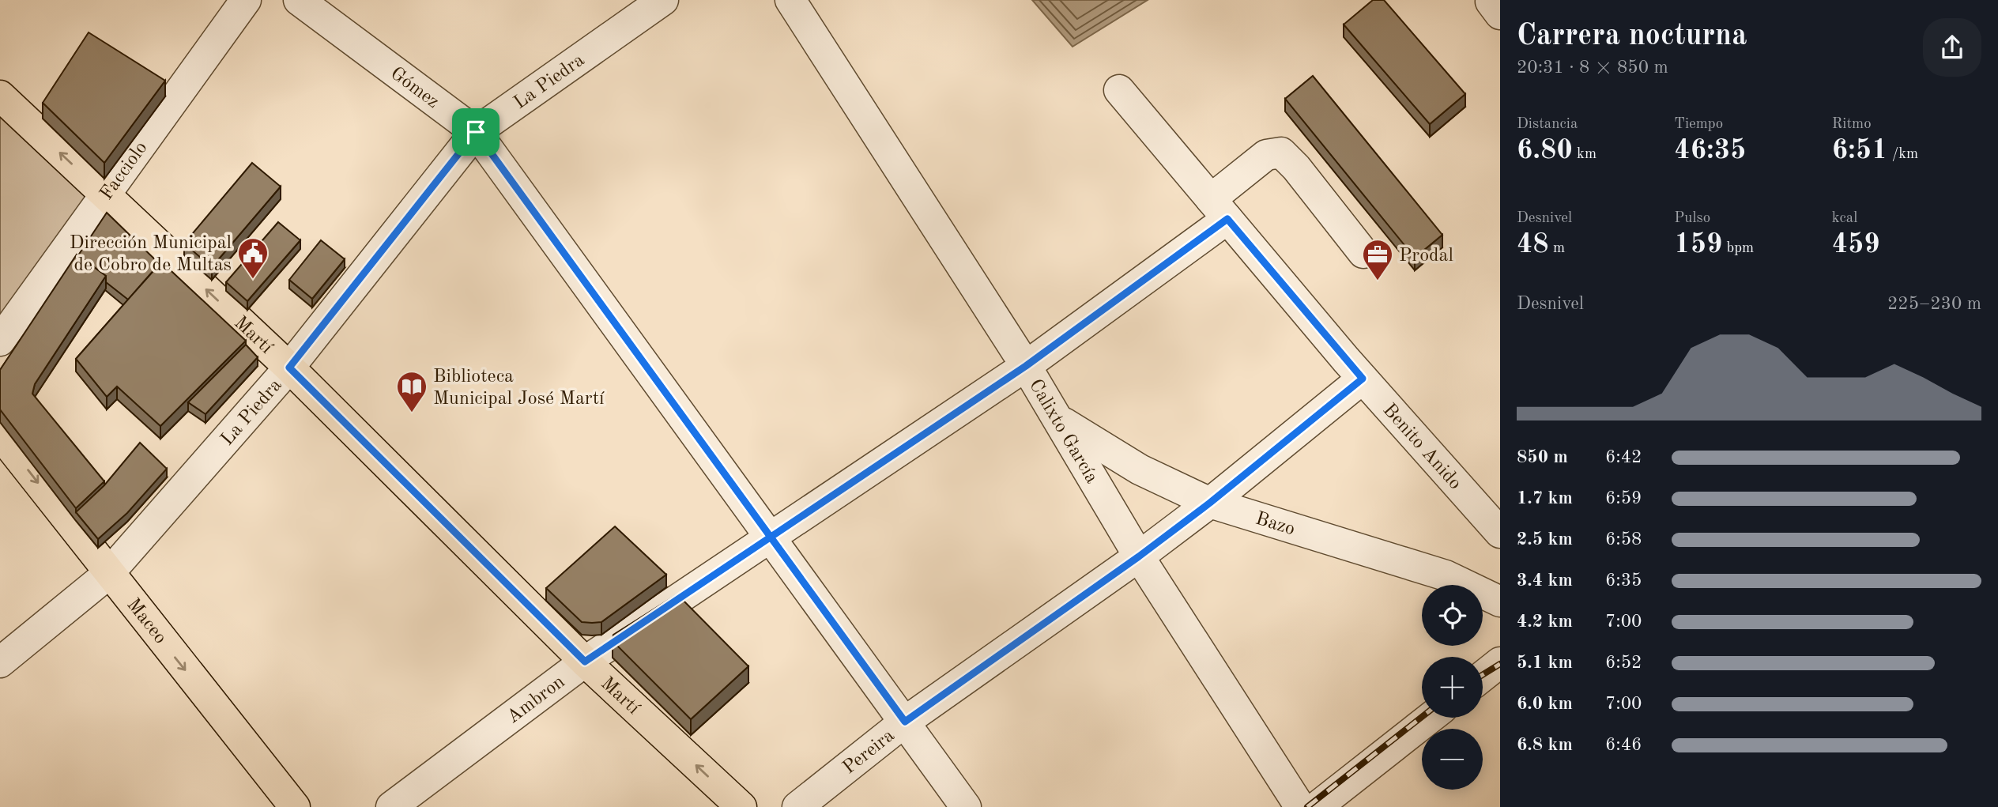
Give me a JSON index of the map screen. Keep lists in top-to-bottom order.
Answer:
{
  "streets": {
    "main road": ["Martí", "Maceo"],
    "street": [
      "La Piedra",
      "Gómez",
      "Facciolo",
      "Calixto García",
      "Benito Anido",
      "Bazo",
      "Ambron",
      "Pereira"
    ]
  },
  "crossings": [
    ["La Piedra", "Gómez"],
    ["La Piedra", "Martí"],
    ["La Piedra", "Maceo"],
    ["Gómez", "Ambron"],
    ["Gómez", "Pereira"],
    ["Facciolo", "Martí"],
    ["Martí", "Ambron"],
    ["Calixto García", "Bazo"],
    ["Calixto García", "Ambron"],
    ["Calixto García", "Pereira"],
    ["Benito Anido", "Ambron"],
    ["Benito Anido", "Pereira"],
    ["Bazo", "Pereira"]
  ],
  "one_way": ["Martí", "Maceo"],
  "places": {
    "public building": ["Dirección Municipal de Cobro de Multas"],
    "office": ["Prodal"],
    "library": ["Biblioteca Municipal José Martí"]
  },
  "page": {
    "heading": ["Carrera nocturna", "20:31 · 8 × 850 m"],
    "stats": [
      ["Distancia", "6.80 km"],
      ["Tiempo", "46:35"],
      ["Ritmo", "6:51 /km"],
      ["Desnivel", "48 m"],
      ["Pulso", "159 bpm"],
      ["kcal", "459"]
    ],
    "chart": ["Desnivel", "225–230 m"],
    "list": [
      {
        "name": "850 m",
        "note": "6:42"
      },
      {
        "name": "1.7 km",
        "note": "6:59"
      },
      {
        "name": "2.5 km",
        "note": "6:58"
      },
      {
        "name": "3.4 km",
        "note": "6:35"
      },
      {
        "name": "4.2 km",
        "note": "7:00"
      },
      {
        "name": "5.1 km",
        "note": "6:52"
      },
      {
        "name": "6.0 km",
        "note": "7:00"
      },
      {
        "name": "6.8 km",
        "note": "6:46"
      }
    ],
    "map_buttons": ["+", "−"]
  }
}
